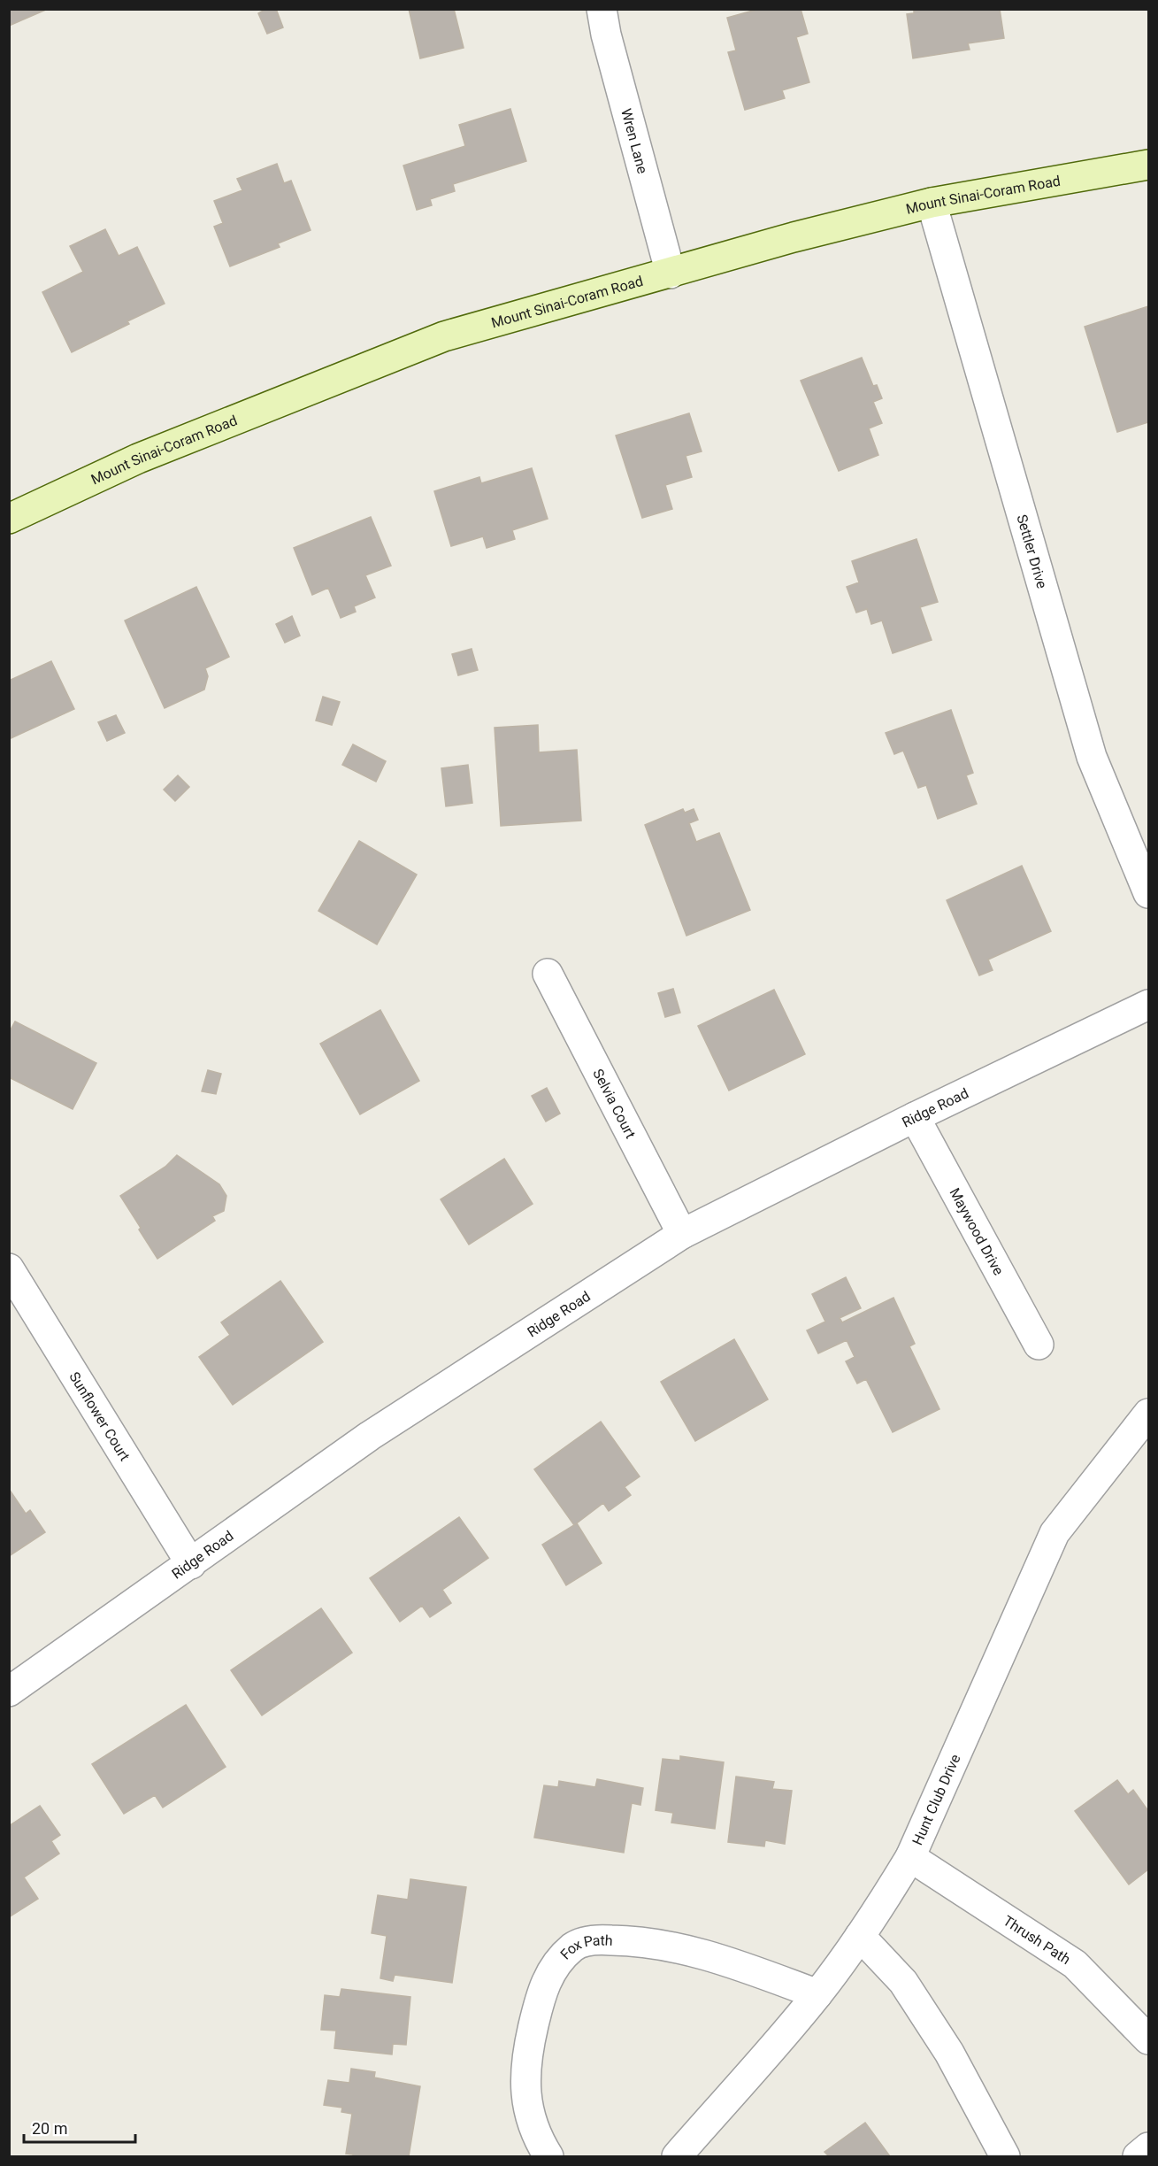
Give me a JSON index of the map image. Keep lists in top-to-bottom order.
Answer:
{
  "streets": {
    "main road": ["Mount Sinai-Coram Road"],
    "street": [
      "Wren Lane",
      "Settler Drive",
      "Selvia Court",
      "Ridge Road",
      "Maywood Drive",
      "Sunflower Court",
      "Hunt Club Drive",
      "Thrush Path",
      "Fox Path"
    ]
  },
  "crossings": [
    ["Wren Lane", "Mount Sinai-Coram Road"],
    ["Mount Sinai-Coram Road", "Settler Drive"],
    ["Selvia Court", "Ridge Road"],
    ["Ridge Road", "Maywood Drive"],
    ["Ridge Road", "Sunflower Court"],
    ["Hunt Club Drive", "Thrush Path"],
    ["Hunt Club Drive", "Fox Path"]
  ],
  "scale_bar": "20 m"
}
